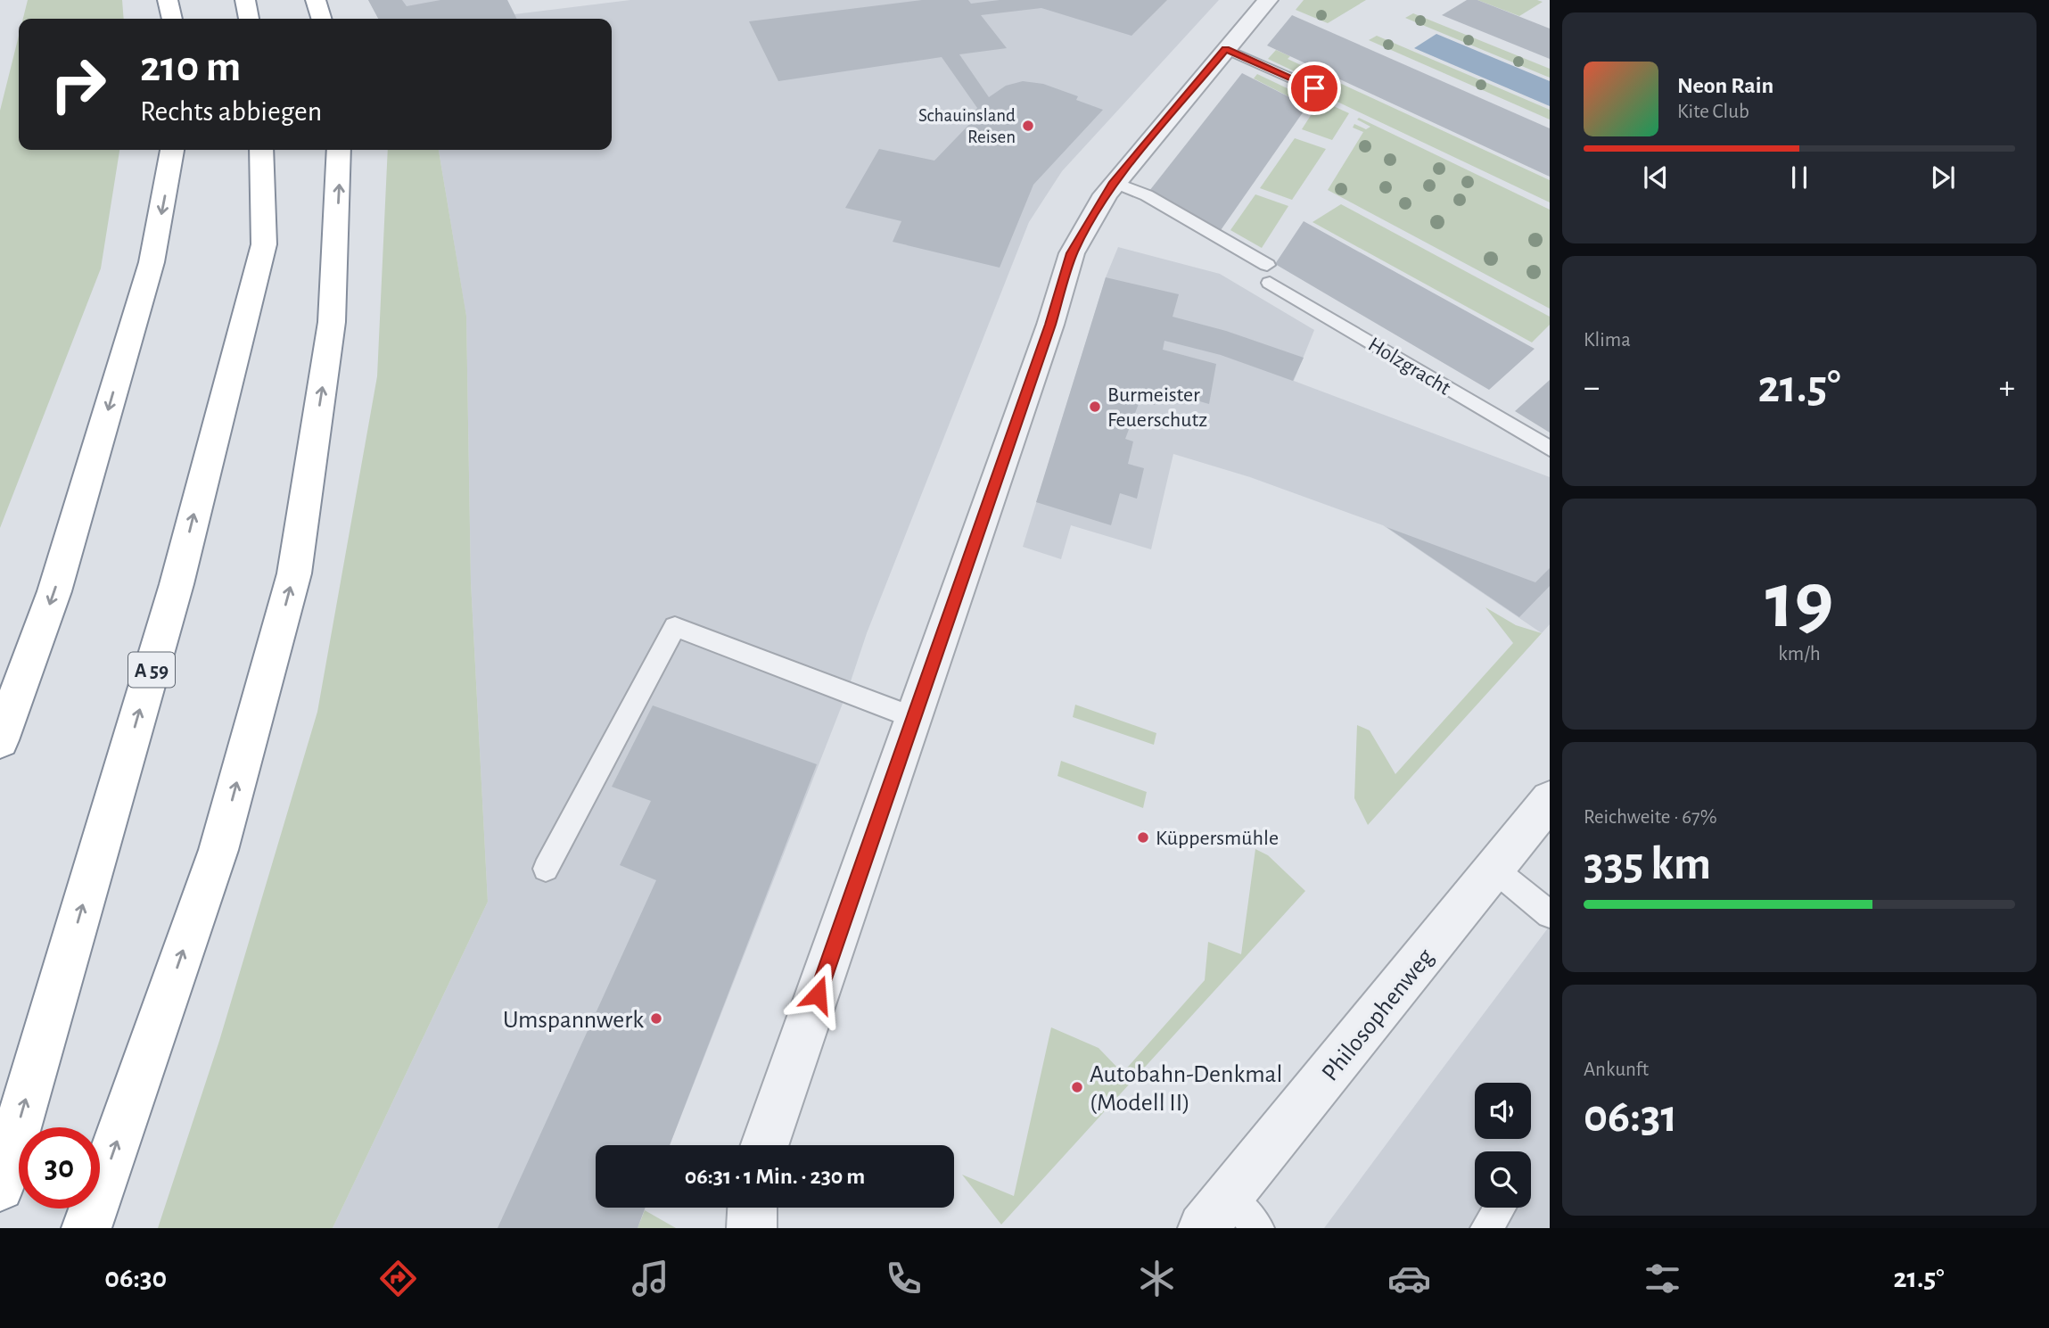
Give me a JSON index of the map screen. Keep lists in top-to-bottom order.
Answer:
{
  "streets": {
    "highway": ["A 59"],
    "street": ["Philosophenweg"],
    "lane": ["Holzgracht"]
  },
  "places": [
    "Schauinsland Reisen",
    "Burmeister Feuerschutz",
    "Küppersmühle",
    "Umspannwerk",
    "Autobahn-Denkmal (Modell II)"
  ],
  "page": {
    "turn": ["210 m", "Rechts abbiegen"],
    "song": ["Neon Rain", "Kite Club"],
    "tile": [
      "Klima",
      ["19", "km/h"],
      ["Reichweite · 67%", "335 km"],
      ["Ankunft", "06:31"]
    ],
    "heat": ["−", "21.5°", "+"],
    "limit": "30",
    "trip": "06:31 · 1 Min. · 230 m",
    "tabs": ["06:30", "21.5°"]
  }
}
